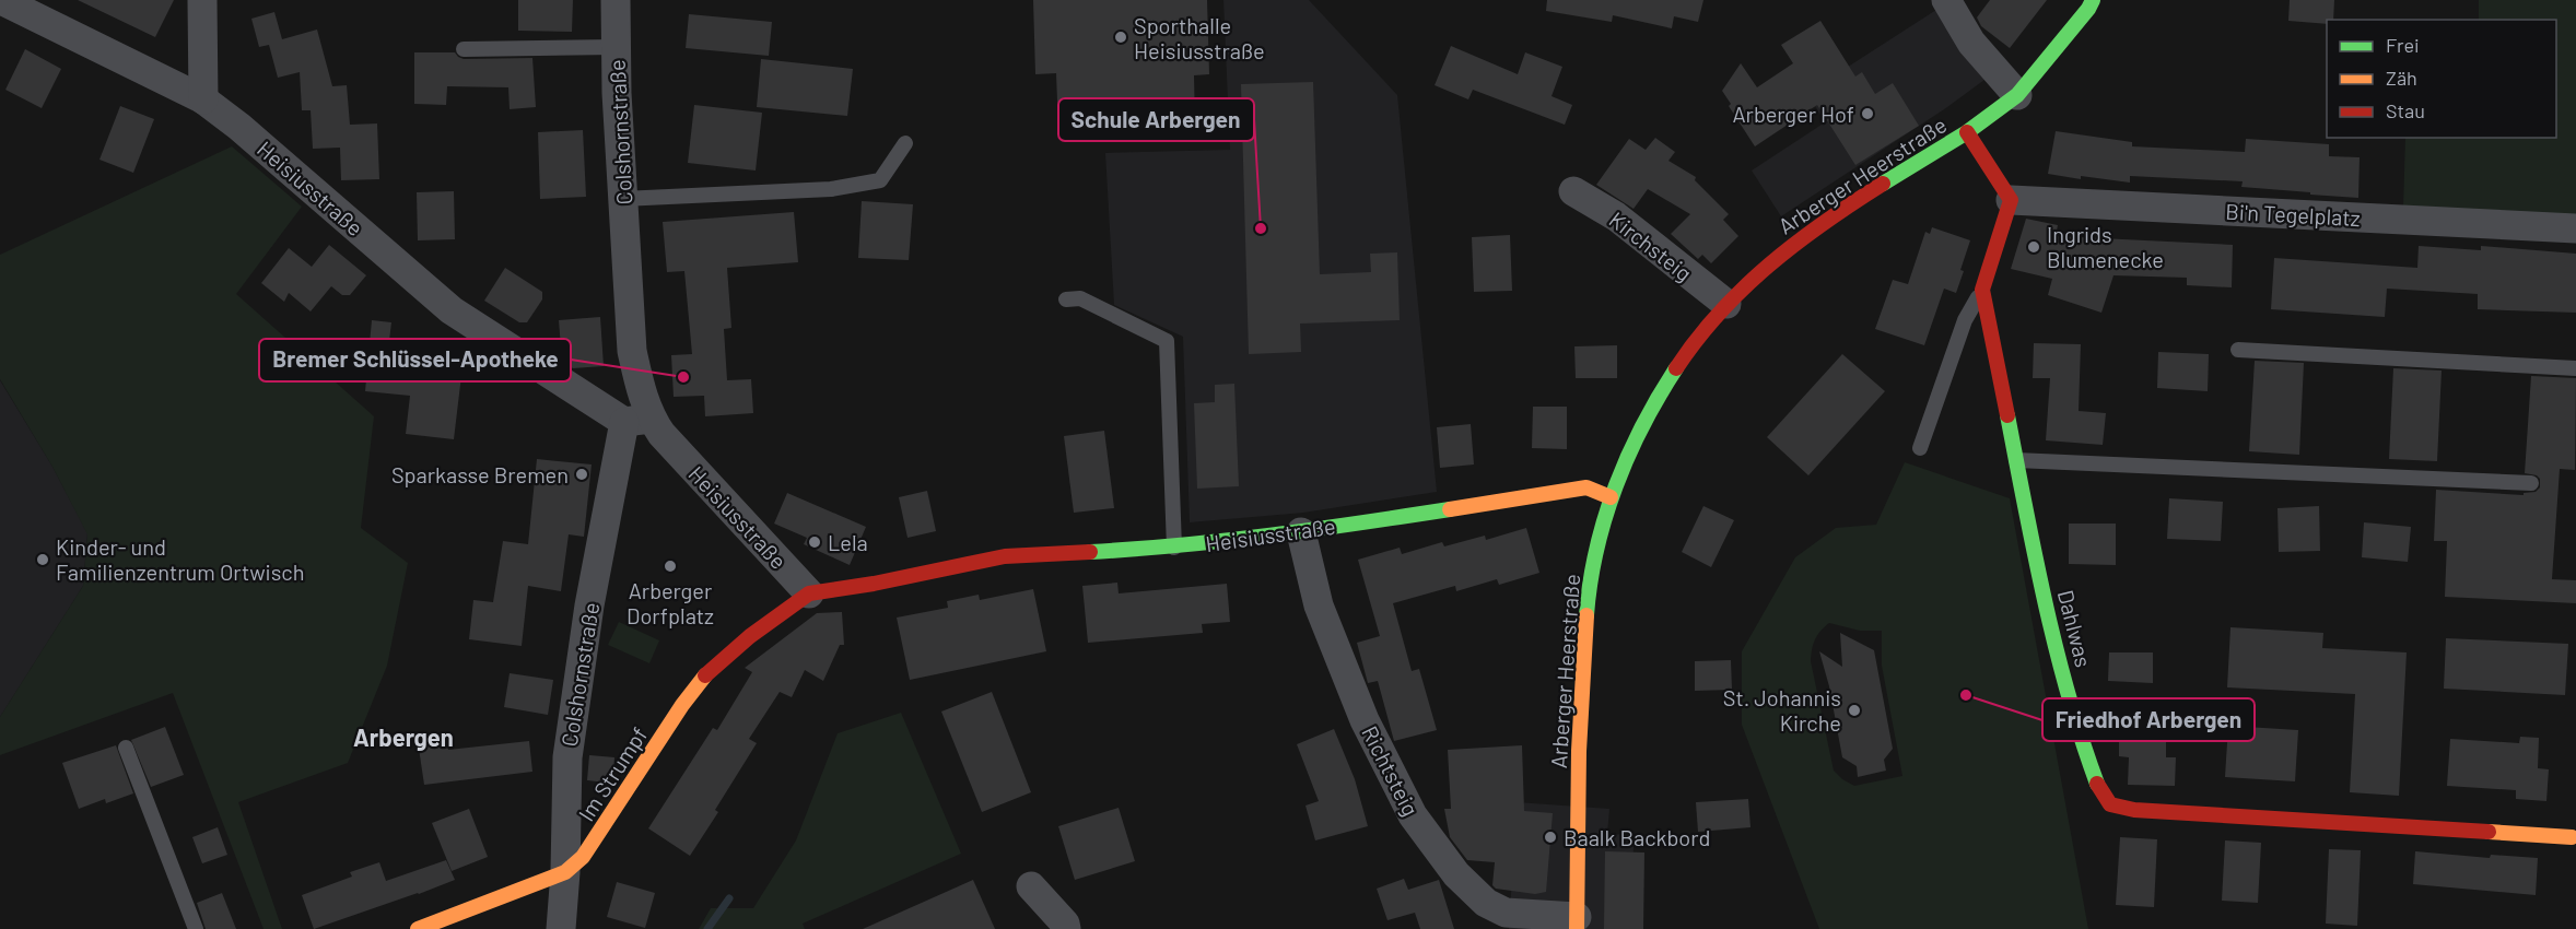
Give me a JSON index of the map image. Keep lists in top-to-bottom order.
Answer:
{
  "streets": {
    "street": [
      "Colshornstraße",
      "Arberger Heerstraße",
      "Heisiusstraße",
      "Bi'n Tegelplatz",
      "Kirchsteig",
      "Dahlwas",
      "Richtsteig",
      "Im Strumpf"
    ]
  },
  "crossings": [
    ["Colshornstraße", "Heisiusstraße"],
    ["Colshornstraße", "Im Strumpf"],
    ["Arberger Heerstraße", "Heisiusstraße"],
    ["Arberger Heerstraße", "Kirchsteig"],
    ["Arberger Heerstraße", "Richtsteig"],
    ["Heisiusstraße", "Richtsteig"],
    ["Heisiusstraße", "Im Strumpf"],
    ["Bi'n Tegelplatz", "Dahlwas"]
  ],
  "districts": ["Arbergen"],
  "places": [
    "Sporthalle Heisiusstraße",
    "Arberger Hof",
    "Schule Arbergen",
    "Ingrids Blumenecke",
    "Bremer Schlüssel-Apotheke",
    "Sparkasse Bremen",
    "Lela",
    "Kinder- und Familienzentrum Ortwisch",
    "Arberger Dorfplatz",
    "Friedhof Arbergen",
    "St. Johannis Kirche",
    "Baalk Backbord"
  ],
  "legend": ["Frei", "Zäh", "Stau"]
}
